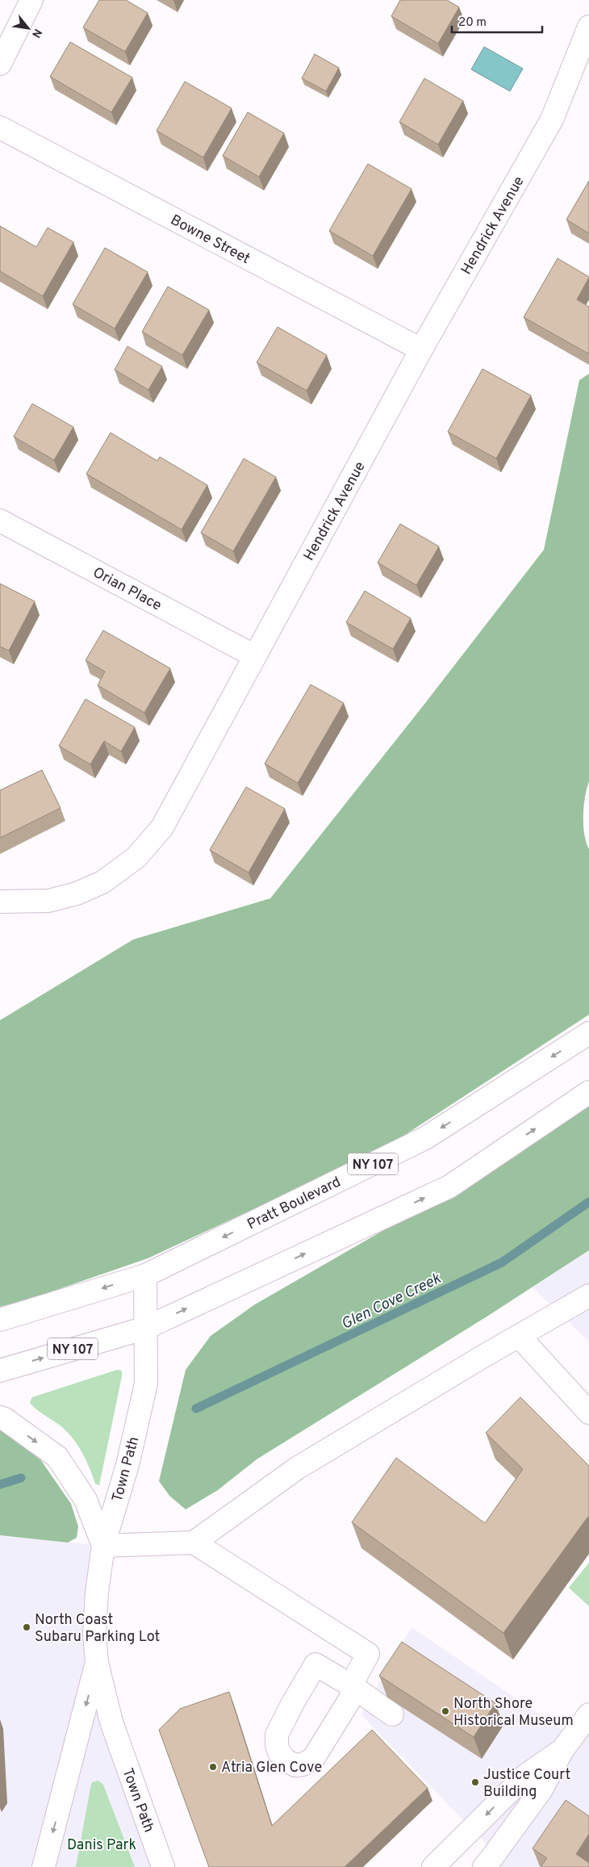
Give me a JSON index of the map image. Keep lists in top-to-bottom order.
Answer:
{
  "streets": {
    "main road": [
      "Hendrick Avenue",
      "Bowne Street",
      "Orian Place",
      "NY 107",
      "Pratt Boulevard",
      "Town Path"
    ]
  },
  "crossings": [
    ["Hendrick Avenue", "Bowne Street"],
    ["Hendrick Avenue", "Orian Place"],
    ["NY 107", "Town Path"],
    ["Pratt Boulevard", "Town Path"]
  ],
  "water": ["Glen Cove Creek"],
  "parks": ["Danis Park"],
  "places": [
    "North Coast Subaru Parking Lot",
    "North Shore Historical Museum",
    "Atria Glen Cove",
    "Justice Court Building"
  ],
  "scale_bar": "20 m",
  "north": "bottom right"
}
